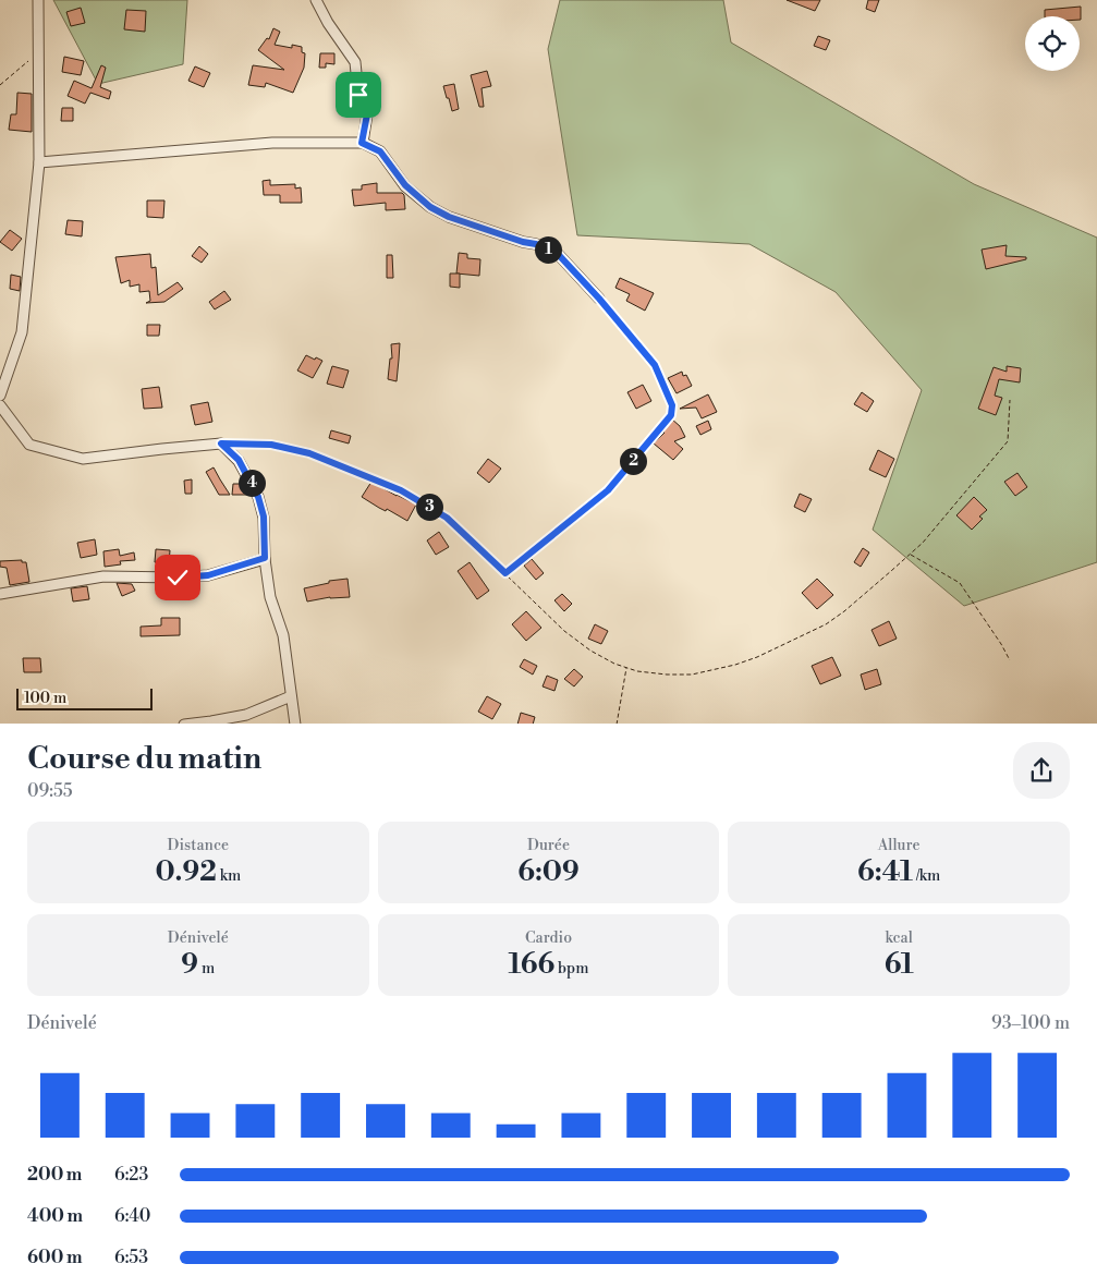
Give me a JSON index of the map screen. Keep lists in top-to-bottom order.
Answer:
{
  "scale_bar": "100 m",
  "page": {
    "pins": [
      "1",
      "2",
      "4",
      "3"
    ],
    "scale": "100 m",
    "heading": ["Course du matin", "09:55"],
    "stats": [
      ["Distance", "0.92 km"],
      ["Durée", "6:09"],
      ["Allure", "6:41 /km"],
      ["Dénivelé", "9 m"],
      ["Cardio", "166 bpm"],
      ["kcal", "61"]
    ],
    "chart": ["Dénivelé", "93–100 m"],
    "list": [
      {
        "name": "200 m",
        "note": "6:23"
      },
      {
        "name": "400 m",
        "note": "6:40"
      },
      {
        "name": "600 m",
        "note": "6:53"
      }
    ]
  }
}
